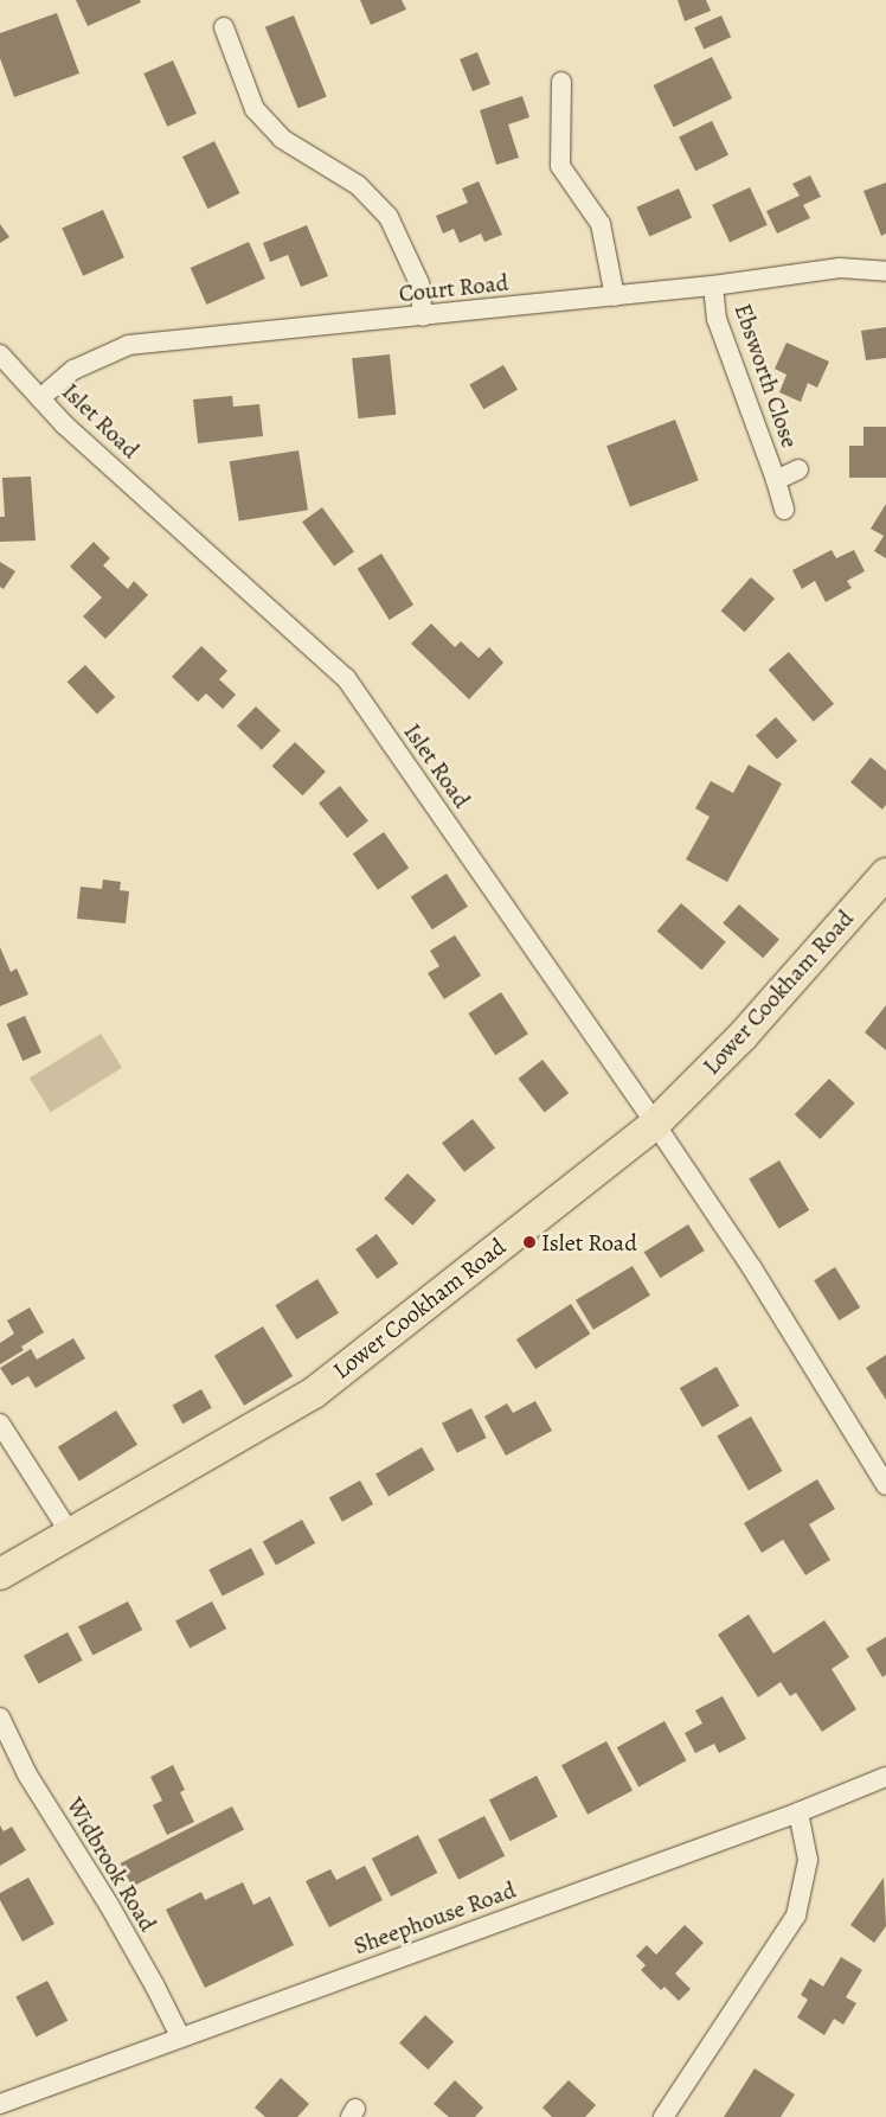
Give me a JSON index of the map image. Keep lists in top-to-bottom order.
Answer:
{
  "streets": {
    "main road": ["Lower Cookham Road"],
    "street": [
      "Court Road",
      "Ebsworth Close",
      "Islet Road",
      "Widbrook Road",
      "Sheephouse Road"
    ]
  },
  "crossings": [
    ["Court Road", "Ebsworth Close"],
    ["Court Road", "Islet Road"],
    ["Islet Road", "Lower Cookham Road"],
    ["Widbrook Road", "Sheephouse Road"]
  ],
  "places": ["Islet Road"]
}
